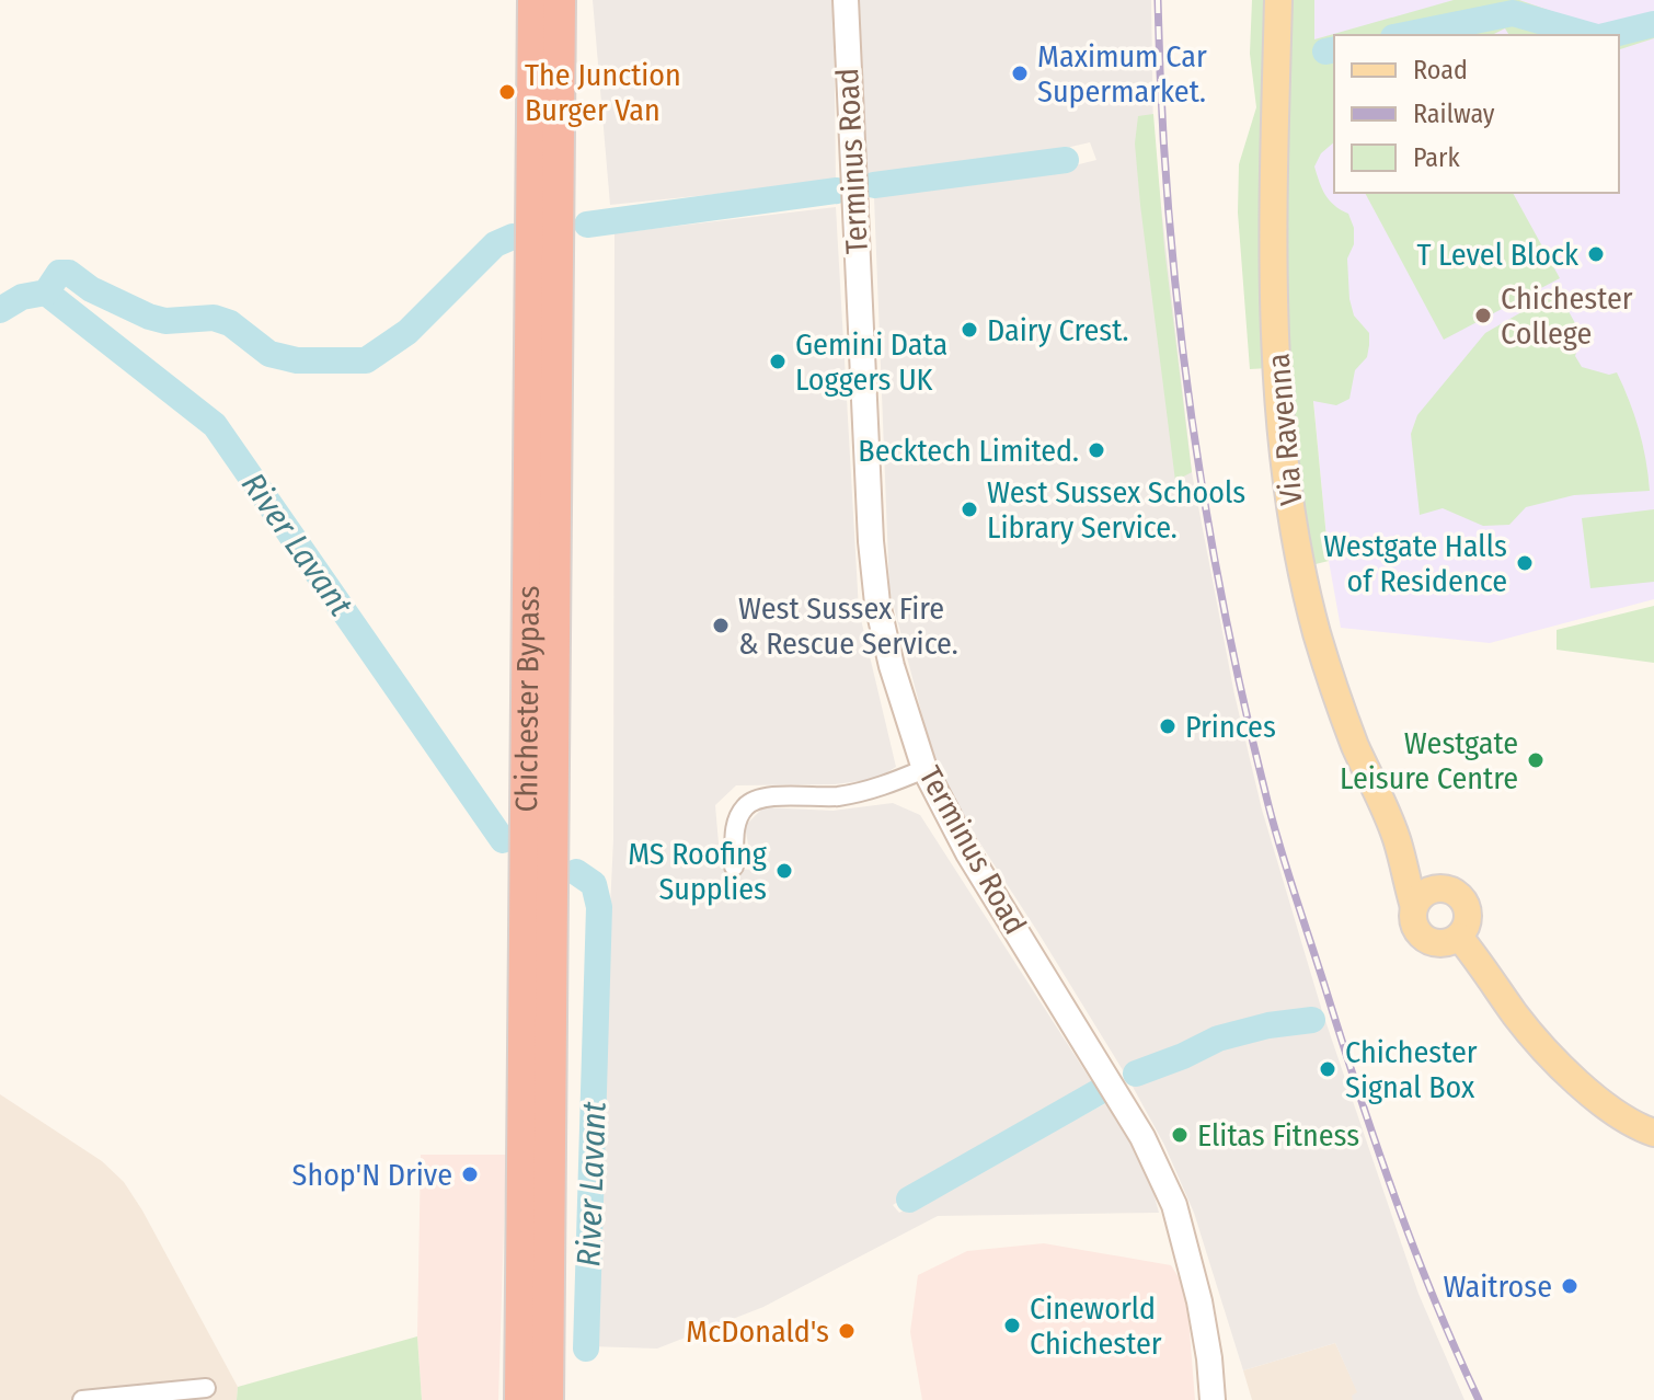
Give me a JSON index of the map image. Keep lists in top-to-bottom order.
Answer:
{
  "streets": {
    "highway": ["Chichester Bypass"],
    "main road": ["Via Ravenna"],
    "street": ["Terminus Road"]
  },
  "water": ["River Lavant"],
  "places": [
    "Maximum Car Supermarket.",
    "The Junction Burger Van",
    "T Level Block",
    "Chichester College",
    "Dairy Crest.",
    "Gemini Data Loggers UK",
    "Becktech Limited.",
    "West Sussex Schools Library Service.",
    "Westgate Halls of Residence",
    "West Sussex Fire & Rescue Service.",
    "Princes",
    "Westgate Leisure Centre",
    "MS Roofing Supplies",
    "Chichester Signal Box",
    "Elitas Fitness",
    "Shop'N Drive",
    "Waitrose",
    "Cineworld Chichester",
    "McDonald's"
  ],
  "legend": ["Road", "Railway", "Park"]
}
